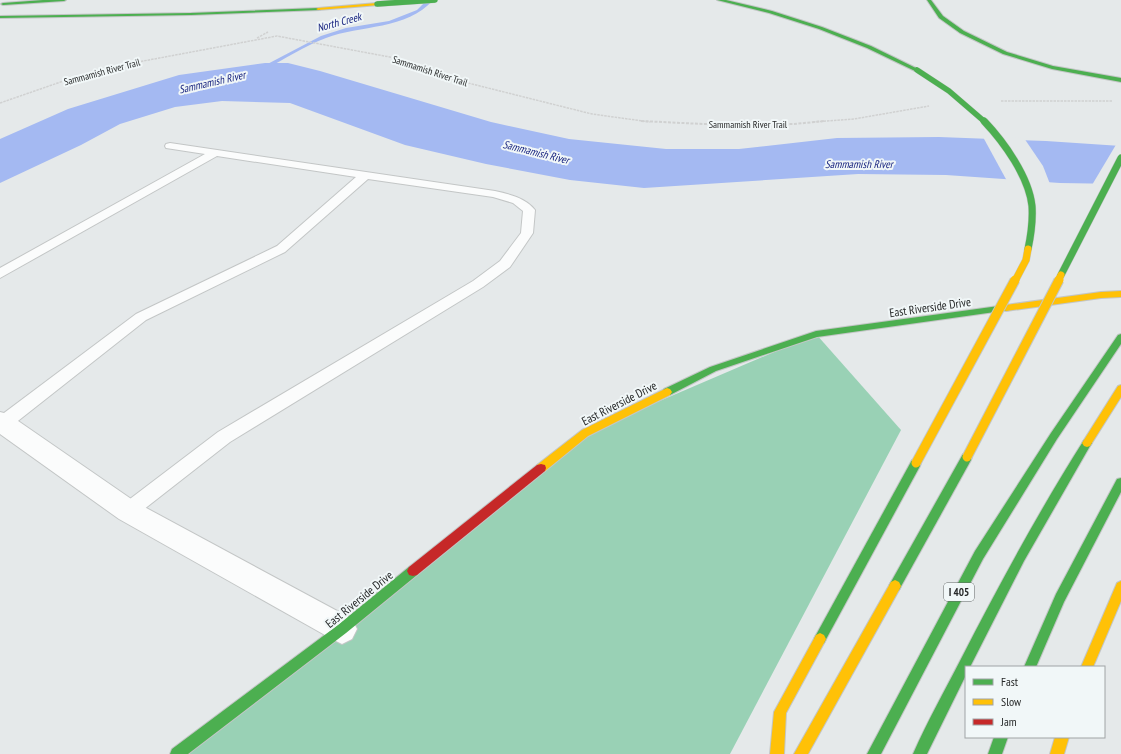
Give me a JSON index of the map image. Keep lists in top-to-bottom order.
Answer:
{
  "streets": {
    "main road": ["East Riverside Drive", "I 405"],
    "path": ["Sammamish River Trail"]
  },
  "water": ["North Creek", "Sammamish River"],
  "legend": ["Fast", "Slow", "Jam"]
}
